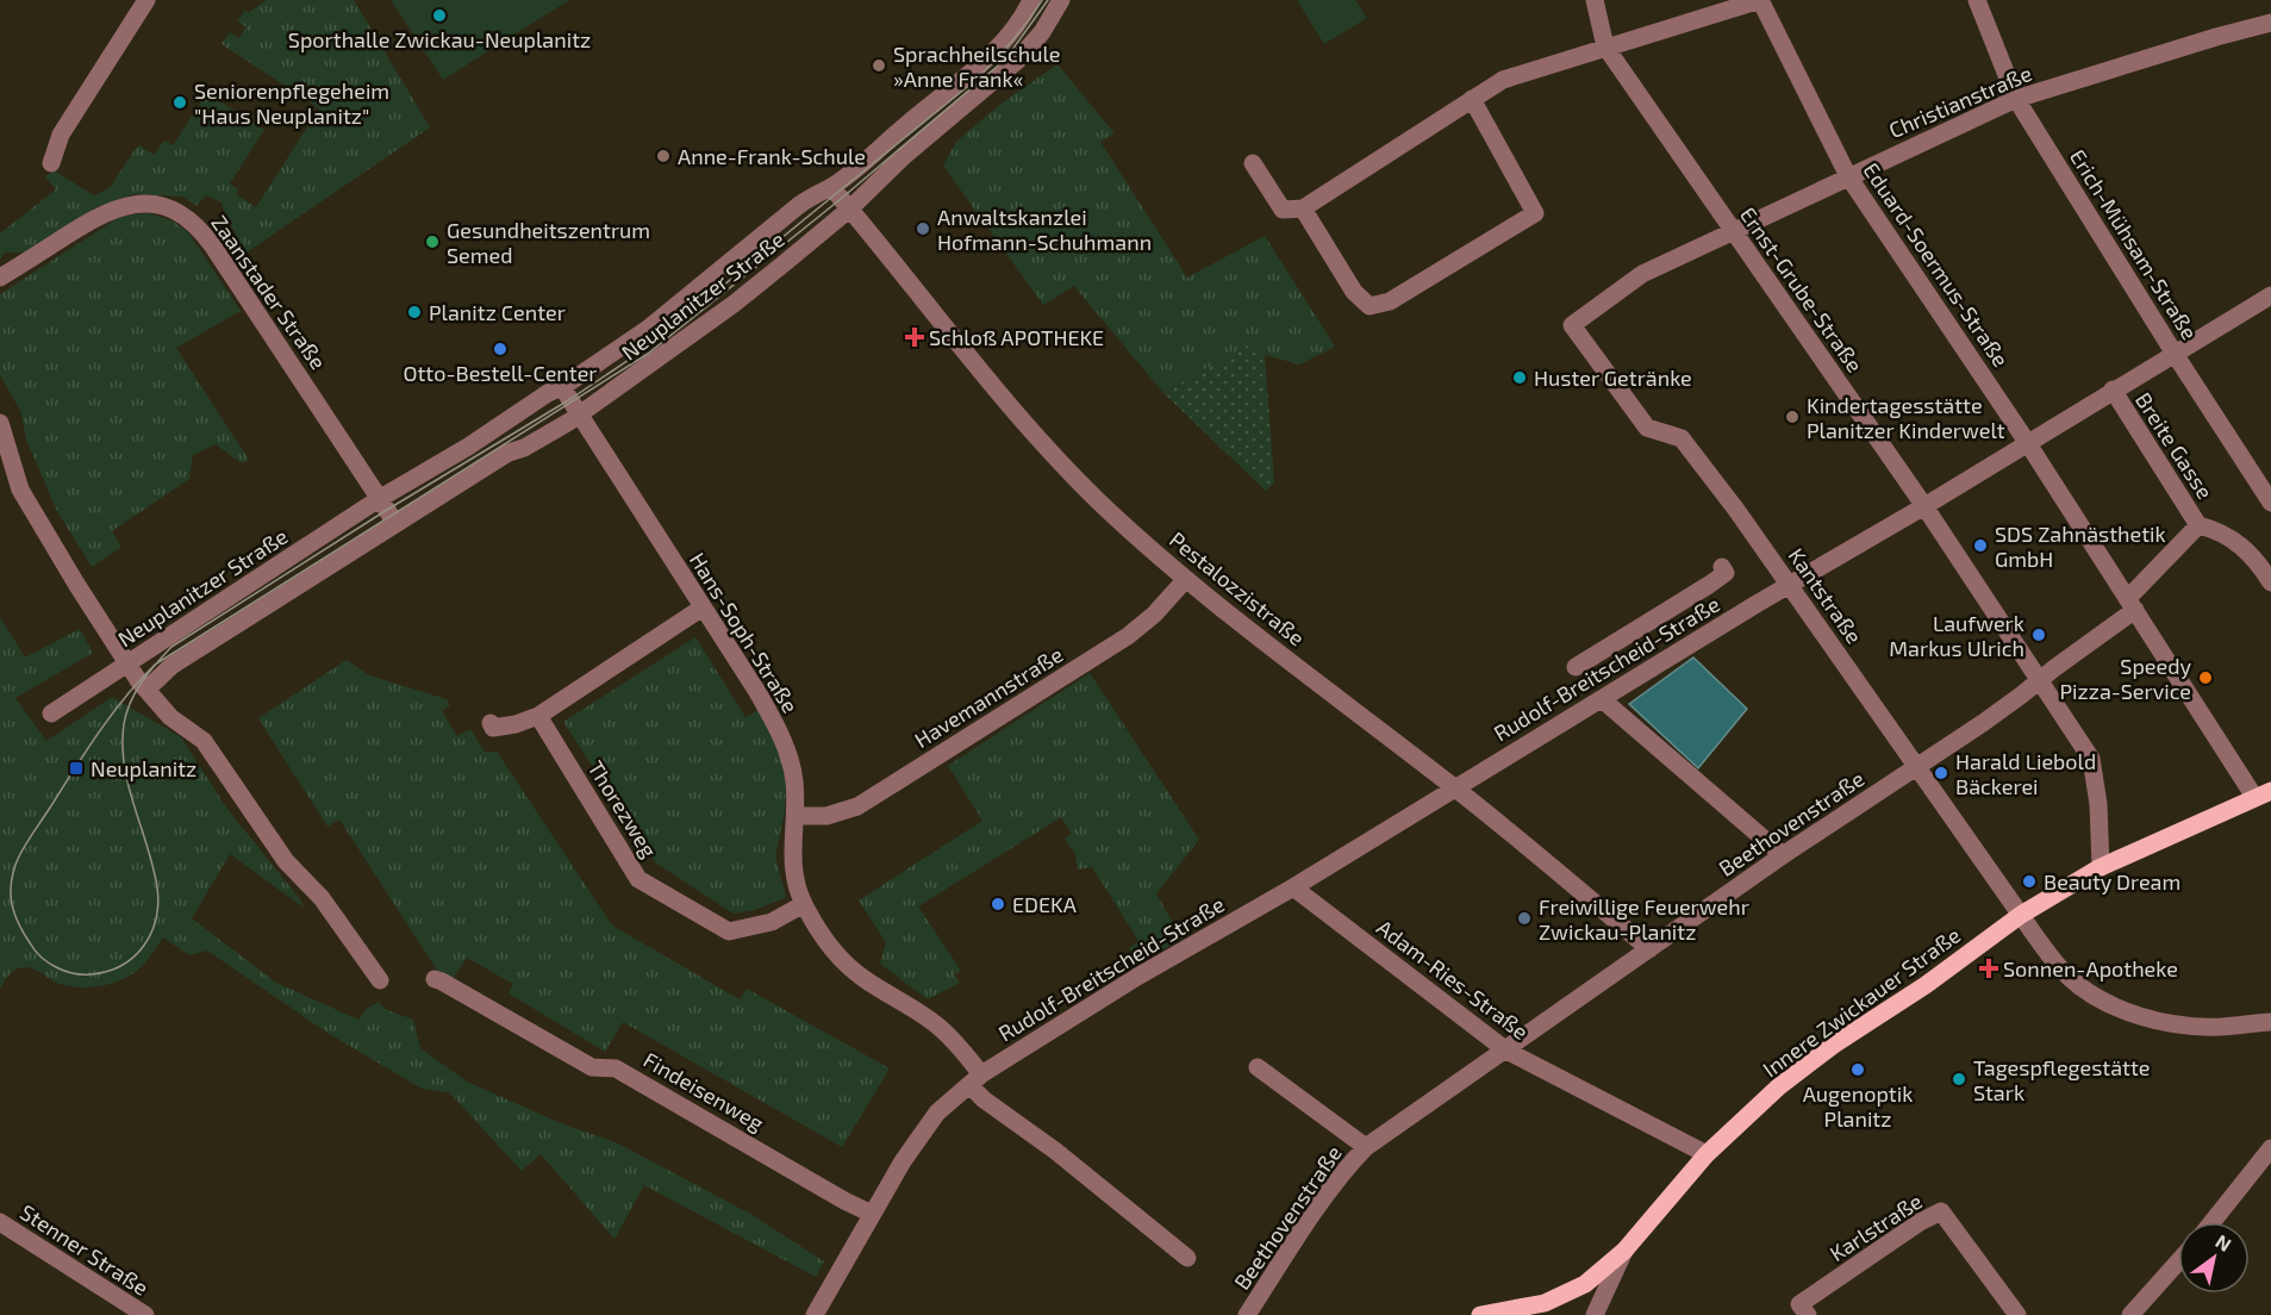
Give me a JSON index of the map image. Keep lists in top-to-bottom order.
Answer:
{
  "streets": {
    "main road": ["Innere Zwickauer Straße"],
    "street": [
      "Christianstraße",
      "Erich-Mühsam-Straße",
      "Eduard-Soermus-Straße",
      "Ernst-Grube-Straße",
      "Zaanstader Straße",
      "Neuplanitzer Straße",
      "Breite Gasse",
      "Pestalozzistraße",
      "Kantstraße",
      "Hans-Soph-Straße",
      "Rudolf-Breitscheid-Straße",
      "Havemannstraße",
      "Thorezweg",
      "Beethovenstraße",
      "Adam-Ries-Straße",
      "Findeisenweg",
      "Karlstraße",
      "Stenner Straße"
    ]
  },
  "crossings": [
    ["Christianstraße", "Erich-Mühsam-Straße"],
    ["Christianstraße", "Eduard-Soermus-Straße"],
    ["Christianstraße", "Ernst-Grube-Straße"],
    ["Christianstraße", "Kantstraße"],
    ["Erich-Mühsam-Straße", "Rudolf-Breitscheid-Straße"],
    ["Eduard-Soermus-Straße", "Breite Gasse"],
    ["Eduard-Soermus-Straße", "Rudolf-Breitscheid-Straße"],
    ["Eduard-Soermus-Straße", "Beethovenstraße"],
    ["Eduard-Soermus-Straße", "Innere Zwickauer Straße"],
    ["Ernst-Grube-Straße", "Rudolf-Breitscheid-Straße"],
    ["Ernst-Grube-Straße", "Beethovenstraße"],
    ["Ernst-Grube-Straße", "Innere Zwickauer Straße"],
    ["Zaanstader Straße", "Neuplanitzer Straße"],
    ["Neuplanitzer Straße", "Pestalozzistraße"],
    ["Neuplanitzer Straße", "Hans-Soph-Straße"],
    ["Breite Gasse", "Rudolf-Breitscheid-Straße"],
    ["Breite Gasse", "Beethovenstraße"],
    ["Pestalozzistraße", "Rudolf-Breitscheid-Straße"],
    ["Pestalozzistraße", "Havemannstraße"],
    ["Pestalozzistraße", "Beethovenstraße"],
    ["Kantstraße", "Rudolf-Breitscheid-Straße"],
    ["Kantstraße", "Beethovenstraße"],
    ["Kantstraße", "Innere Zwickauer Straße"],
    ["Hans-Soph-Straße", "Rudolf-Breitscheid-Straße"],
    ["Hans-Soph-Straße", "Havemannstraße"],
    ["Hans-Soph-Straße", "Thorezweg"],
    ["Rudolf-Breitscheid-Straße", "Adam-Ries-Straße"],
    ["Rudolf-Breitscheid-Straße", "Findeisenweg"],
    ["Beethovenstraße", "Adam-Ries-Straße"],
    ["Adam-Ries-Straße", "Innere Zwickauer Straße"]
  ],
  "places": {
    "other": [
      "Sporthalle Zwickau-Neuplanitz",
      "Sprachheilschule »Anne Frank«",
      "Seniorenpflegeheim \"Haus Neuplanitz\"",
      "Anne-Frank-Schule",
      "Anwaltskanzlei Hofmann-Schuhmann",
      "Gesundheitszentrum Semed",
      "Planitz Center",
      "Otto-Bestell-Center",
      "Huster Getränke",
      "Kindertagesstätte Planitzer Kinderwelt",
      "SDS Zahnästhetik GmbH",
      "Laufwerk Markus Ulrich",
      "Speedy Pizza-Service",
      "Harald Liebold Bäckerei",
      "Beauty Dream",
      "EDEKA",
      "Freiwillige Feuerwehr Zwickau-Planitz",
      "Augenoptik Planitz",
      "Tagespflegestätte Stark"
    ],
    "health": ["Schloß APOTHEKE", "Sonnen-Apotheke"],
    "transit": ["Neuplanitz"]
  },
  "north": "top right"
}
